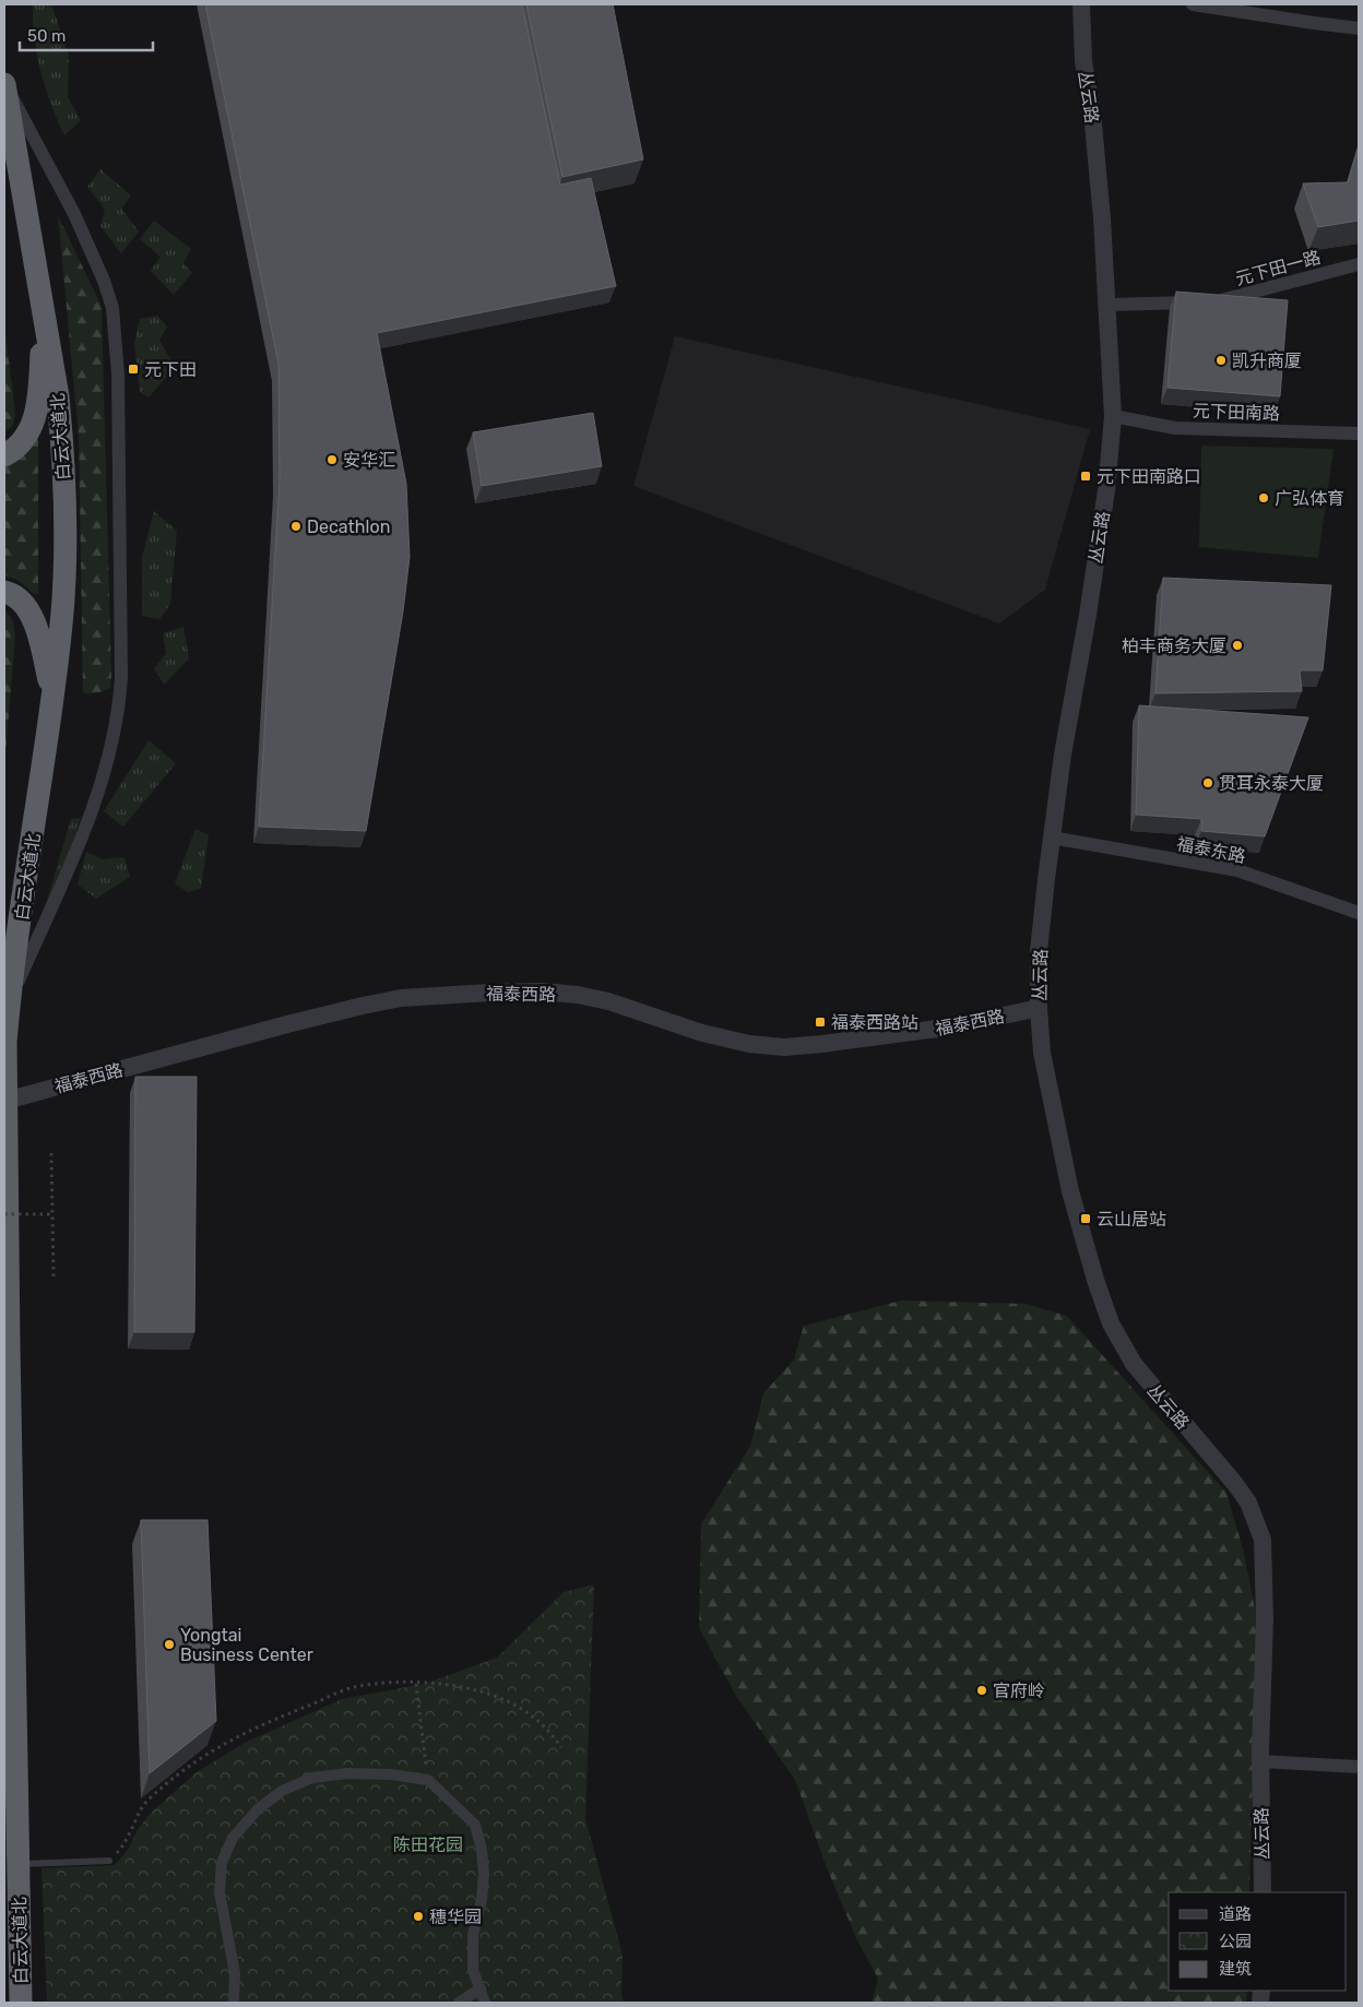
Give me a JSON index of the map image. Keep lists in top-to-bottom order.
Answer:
{
  "streets": {
    "highway": ["白云大道北"],
    "street": [
      "丛云路",
      "元下田一路",
      "元下田南路",
      "福泰东路",
      "福泰西路"
    ]
  },
  "crossings": [
    ["丛云路", "元下田一路"],
    ["丛云路", "元下田南路"],
    ["丛云路", "福泰东路"],
    ["丛云路", "福泰西路"],
    ["白云大道北", "福泰西路"]
  ],
  "parks": ["陈田花园"],
  "places": {
    "other": [
      "凯升商厦",
      "安华汇",
      "广弘体育",
      "Decathlon",
      "柏丰商务大厦",
      "贯耳永泰大厦",
      "Yongtai Business Center",
      "官府岭",
      "穗华园"
    ],
    "transit": [
      "元下田",
      "元下田南路口",
      "福泰西路站",
      "云山居站"
    ]
  },
  "legend": ["道路", "公园", "建筑"],
  "scale_bar": "50 m"
}
